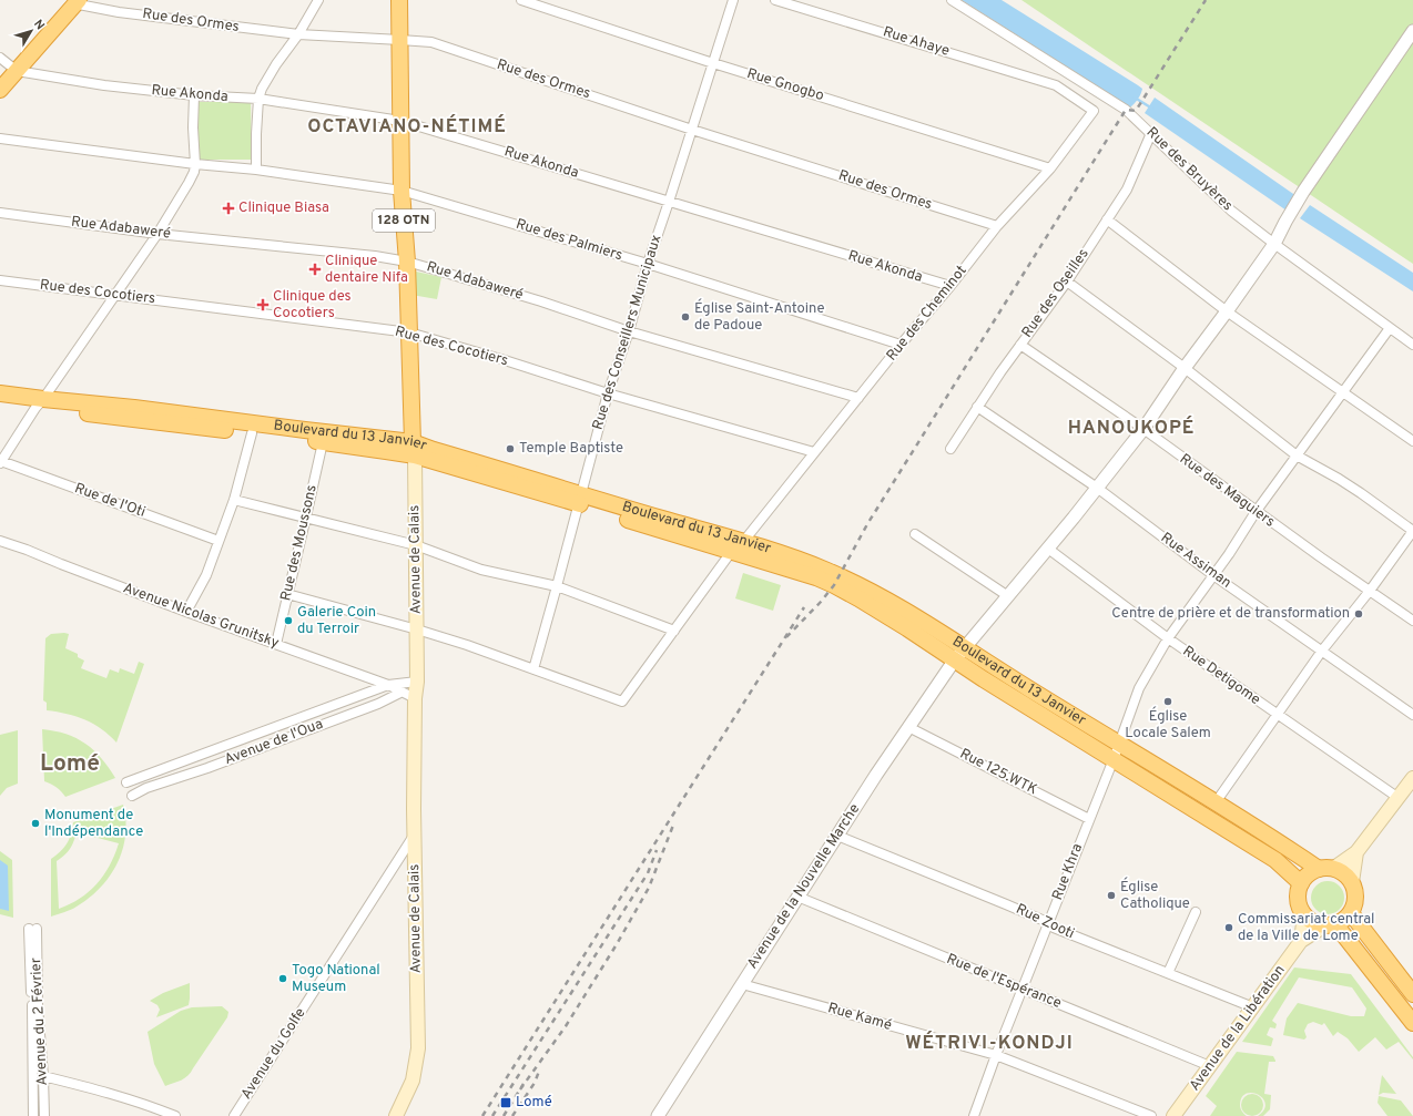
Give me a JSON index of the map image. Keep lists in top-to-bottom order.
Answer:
{
  "streets": {
    "highway": ["128 OTN", "Boulevard du 13 Janvier", "Avenue de Calais"],
    "main road": ["Avenue de la Libération"],
    "street": [
      "Rue des Ormes",
      "Rue Ahaye",
      "Rue Gnogbo",
      "Rue Akonda",
      "Rue des Bruyères",
      "Rue Adabaweré",
      "Rue des Palmiers",
      "Rue des Cocotiers",
      "Rue des Oseilles",
      "Rue des Cheminot",
      "Rue des Conseillers Municipaux",
      "Rue des Maguiers",
      "Rue de l'Oti",
      "Rue des Moussons",
      "Rue Assiman",
      "Avenue Nicolas Grunitsky",
      "Rue Detigome",
      "Avenue de l'Oua",
      "Rue 125.WTK",
      "Rue Khra",
      "Avenue de la Nouvelle Marche",
      "Rue Zooti",
      "Rue de l'Espérance",
      "Rue Kamé",
      "Avenue du 2 Février",
      "Avenue du Golfe"
    ]
  },
  "crossings": [
    ["Rue des Ormes", "Rue des Cheminot"],
    ["Rue des Ormes", "Rue des Conseillers Municipaux"],
    ["Rue des Ormes", "Avenue de Calais"],
    ["Rue Ahaye", "Rue des Cheminot"],
    ["Rue Gnogbo", "Rue des Cheminot"],
    ["Rue Gnogbo", "Rue des Conseillers Municipaux"],
    ["Rue Akonda", "Rue des Cheminot"],
    ["Rue Akonda", "Rue des Conseillers Municipaux"],
    ["Rue Akonda", "Avenue de Calais"],
    ["Rue des Bruyères", "Rue des Oseilles"],
    ["Rue des Bruyères", "Rue Khra"],
    ["Rue des Bruyères", "Avenue de la Nouvelle Marche"],
    ["Rue Adabaweré", "Rue des Cheminot"],
    ["Rue Adabaweré", "Rue des Conseillers Municipaux"],
    ["Rue Adabaweré", "Avenue de Calais"],
    ["Rue des Palmiers", "Rue des Cheminot"],
    ["Rue des Palmiers", "Rue des Conseillers Municipaux"],
    ["Rue des Palmiers", "Avenue de Calais"],
    ["Rue des Cocotiers", "Rue des Cheminot"],
    ["Rue des Cocotiers", "Rue des Conseillers Municipaux"],
    ["Rue des Cocotiers", "Avenue de Calais"],
    ["Rue des Oseilles", "Rue des Maguiers"],
    ["Rue des Oseilles", "Rue Assiman"],
    ["Rue des Cheminot", "Rue des Conseillers Municipaux"],
    ["Rue des Cheminot", "Boulevard du 13 Janvier"],
    ["Rue des Conseillers Municipaux", "Boulevard du 13 Janvier"],
    ["Boulevard du 13 Janvier", "Rue des Moussons"],
    ["Boulevard du 13 Janvier", "Avenue de Calais"],
    ["Boulevard du 13 Janvier", "Rue Khra"],
    ["Boulevard du 13 Janvier", "Avenue de la Nouvelle Marche"],
    ["Rue des Maguiers", "Rue Khra"],
    ["Rue des Maguiers", "Avenue de la Nouvelle Marche"],
    ["Rue des Moussons", "Avenue Nicolas Grunitsky"],
    ["Avenue de Calais", "Avenue du Golfe"],
    ["Rue Assiman", "Rue Khra"],
    ["Rue Assiman", "Avenue de la Nouvelle Marche"],
    ["Avenue Nicolas Grunitsky", "Avenue de l'Oua"],
    ["Rue Detigome", "Rue Khra"],
    ["Rue Detigome", "Avenue de la Nouvelle Marche"],
    ["Rue 125.WTK", "Rue Khra"],
    ["Rue 125.WTK", "Avenue de la Nouvelle Marche"],
    ["Rue Khra", "Rue Zooti"],
    ["Rue Khra", "Rue de l'Espérance"],
    ["Rue Khra", "Rue Kamé"],
    ["Avenue de la Nouvelle Marche", "Rue Zooti"],
    ["Avenue de la Nouvelle Marche", "Rue de l'Espérance"],
    ["Avenue de la Nouvelle Marche", "Rue Kamé"],
    ["Rue Zooti", "Avenue de la Libération"],
    ["Rue de l'Espérance", "Avenue de la Libération"]
  ],
  "districts": [
    "OCTAVIANO-NÉTIMÉ",
    "HANOUKOPÉ",
    "Lomé",
    "WÉTRIVI-KONDJI"
  ],
  "places": {
    "health": ["Clinique Biasa", "Clinique dentaire Nifa", "Clinique des Cocotiers"],
    "other": [
      "Église Saint-Antoine de Padoue",
      "Temple Baptiste",
      "Centre de prière et de transformation",
      "Galerie Coin du Terroir",
      "Église Locale Salem",
      "Monument de l'Indépendance",
      "Église Catholique",
      "Commissariat central de la Ville de Lome",
      "Togo National Museum"
    ],
    "transit": ["Lomé"]
  },
  "north": "top right"
}
